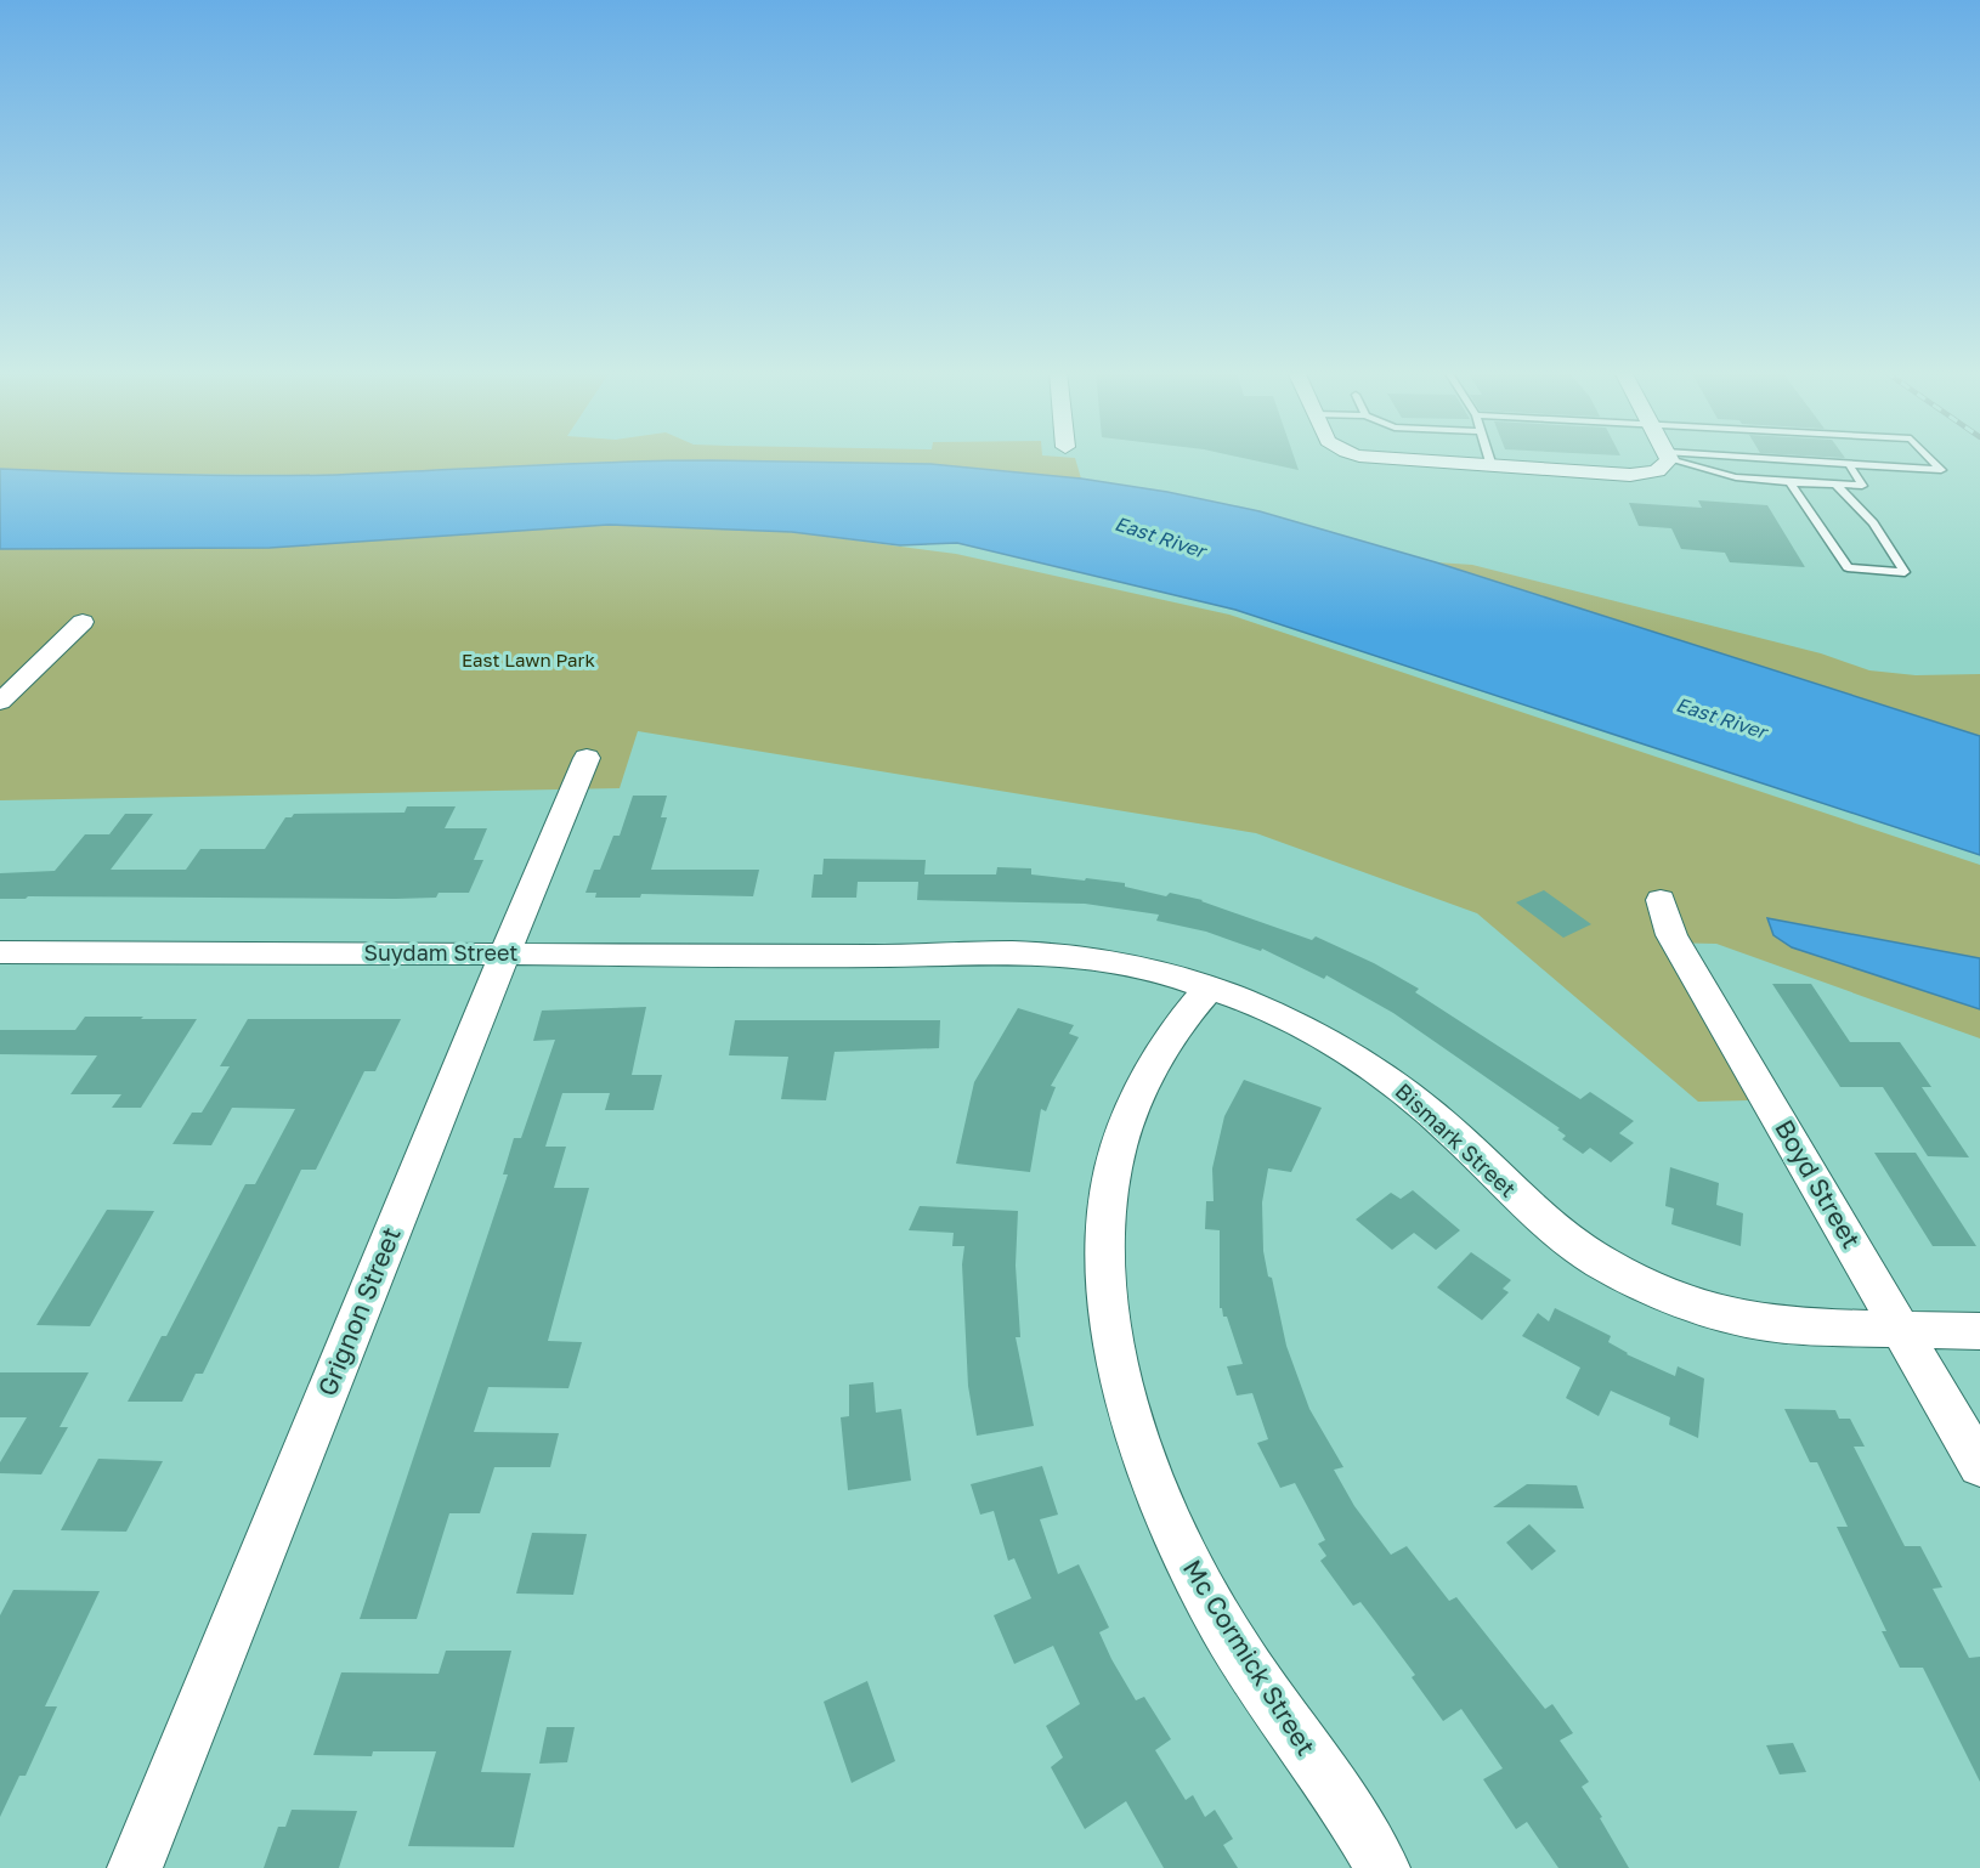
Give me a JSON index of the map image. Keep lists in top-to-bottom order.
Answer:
{
  "streets": {
    "street": [
      "Suydam Street",
      "Bismark Street",
      "Boyd Street",
      "Grignon Street",
      "Mc Cormick Street"
    ]
  },
  "crossings": [
    ["Suydam Street", "Bismark Street"],
    ["Suydam Street", "Grignon Street"],
    ["Bismark Street", "Boyd Street"],
    ["Bismark Street", "Mc Cormick Street"]
  ],
  "water": ["East River"],
  "parks": ["East Lawn Park"]
}
